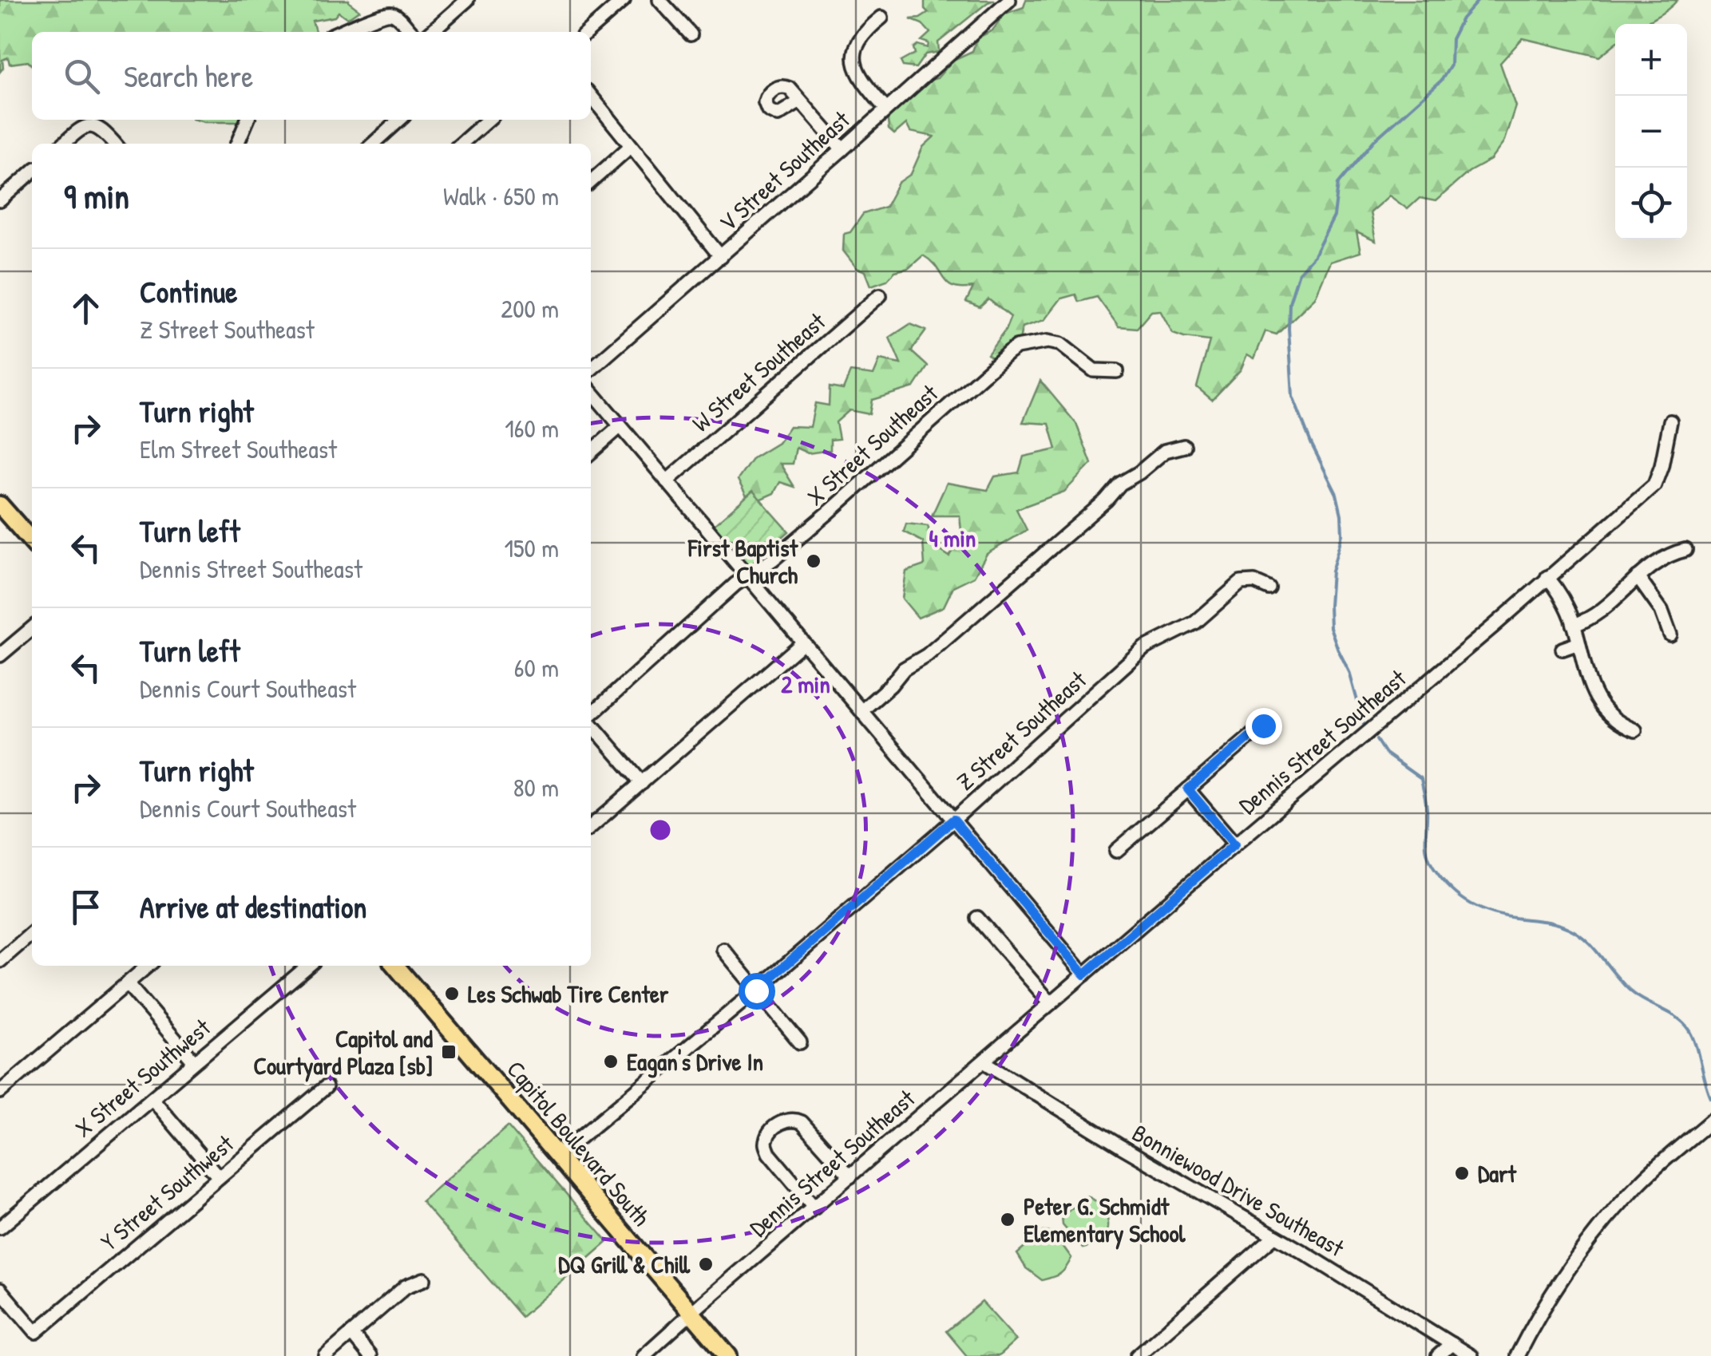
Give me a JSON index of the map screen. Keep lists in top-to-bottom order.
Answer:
{
  "streets": {
    "main road": ["Capitol Boulevard South"],
    "street": [
      "V Street Southeast",
      "W Street Southeast",
      "X Street Southeast",
      "Z Street Southeast",
      "Dennis Street Southeast",
      "X Street Southwest",
      "Bonniewood Drive Southeast",
      "Y Street Southwest"
    ]
  },
  "crossings": [
    ["Z Street Southeast", "Capitol Boulevard South"],
    ["Dennis Street Southeast", "Capitol Boulevard South"],
    ["Dennis Street Southeast", "Bonniewood Drive Southeast"]
  ],
  "places": {
    "other": [
      "First Baptist Church",
      "Les Schwab Tire Center",
      "Eagan's Drive In",
      "Dart",
      "Peter G. Schmidt Elementary School",
      "DQ Grill & Chill"
    ],
    "transit": ["Capitol and Courtyard Plaza [sb]"]
  },
  "page": {
    "map_buttons": ["+", "−"],
    "search": "Search here",
    "heading": ["9 min", "Walk · 650 m"],
    "list": [
      ["Continue", "Z Street Southeast", "200 m"],
      ["Turn right", "Elm Street Southeast", "160 m"],
      ["Turn left", "Dennis Street Southeast", "150 m"],
      ["Turn left", "Dennis Court Southeast", "60 m"],
      ["Turn right", "Dennis Court Southeast", "80 m"],
      "Arrive at destination"
    ]
  },
  "rings": ["4 min", "2 min"]
}
